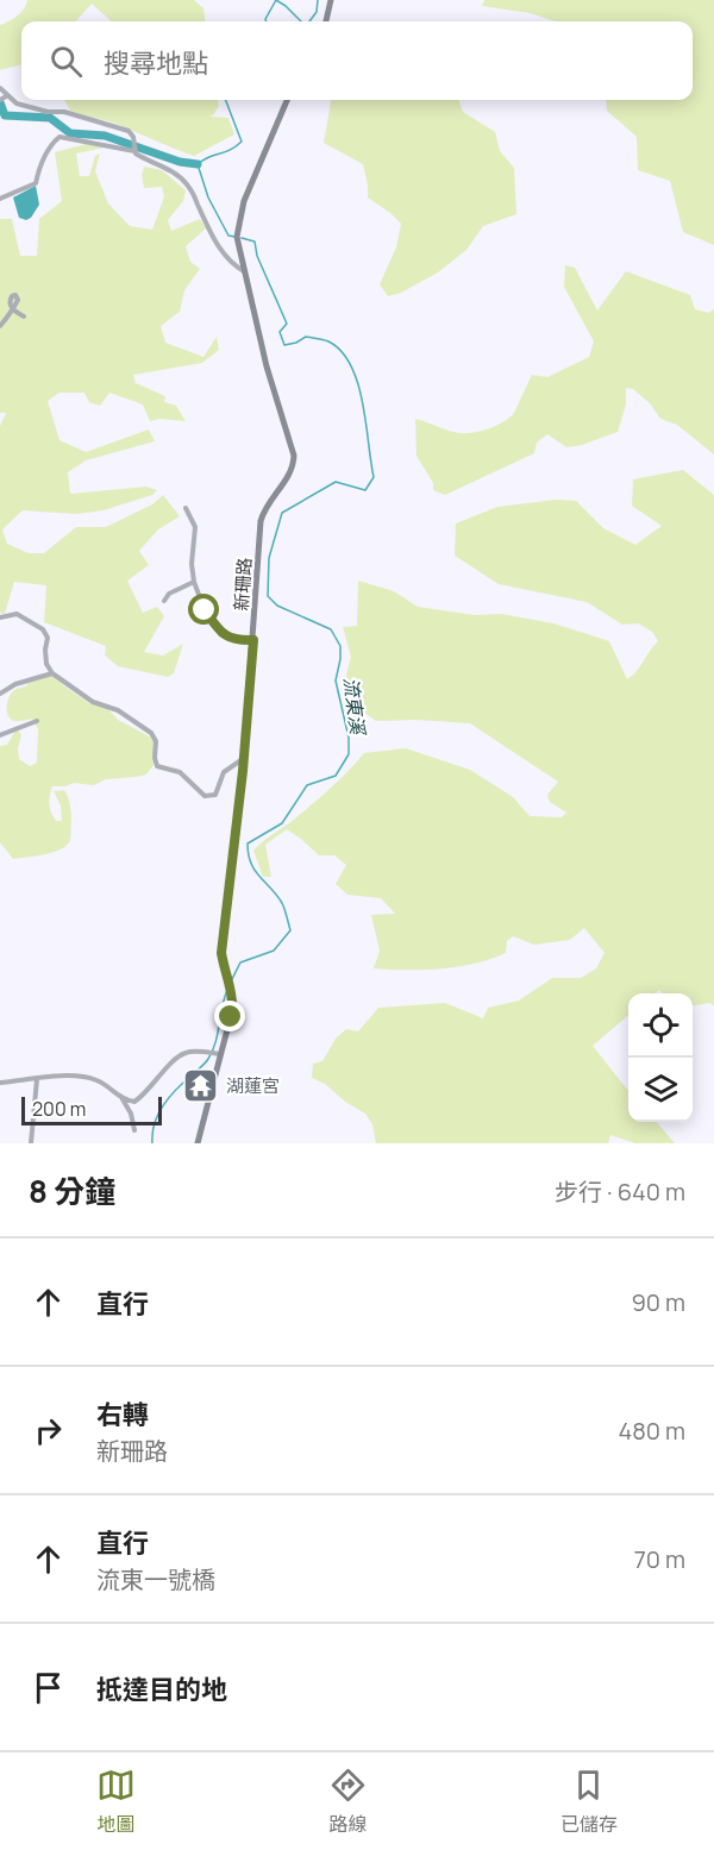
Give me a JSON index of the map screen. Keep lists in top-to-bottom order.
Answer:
{
  "streets": {
    "street": ["新珊路"]
  },
  "water": ["流東溪"],
  "places": {
    "temple": ["湖蓮宮"]
  },
  "scale_bar": "200 m",
  "page": {
    "search": "搜尋地點",
    "scale": "200 m",
    "heading": ["8 分鐘", "步行 · 640 m"],
    "list": [
      ["直行", "90 m"],
      ["右轉", "新珊路", "480 m"],
      ["直行", "流東一號橋", "70 m"],
      "抵達目的地"
    ],
    "nav": ["地圖", "路線", "已儲存"]
  }
}
